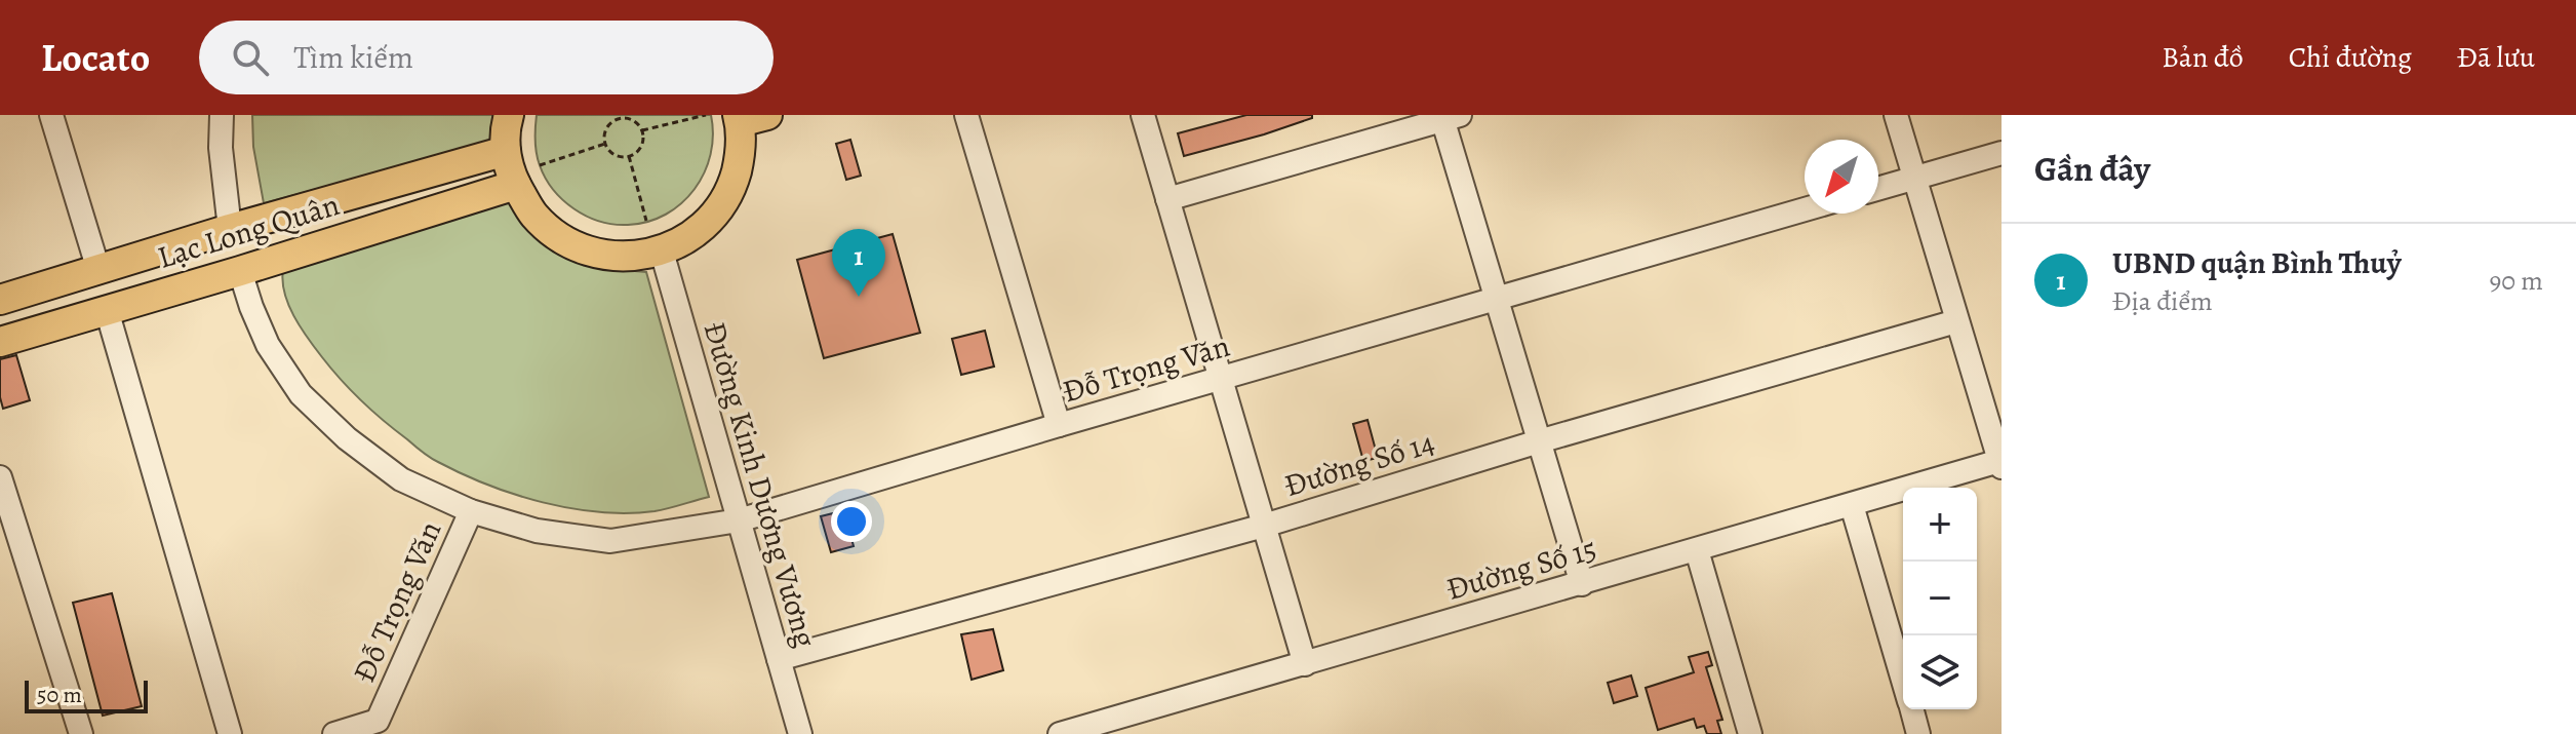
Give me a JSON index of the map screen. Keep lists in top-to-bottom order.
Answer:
{
  "streets": {
    "main road": ["Lạc Long Quân"],
    "street": [
      "Đỗ Trọng Văn",
      "Đường Số 14",
      "Đường Kinh Dương Vương",
      "Đường Số 15"
    ]
  },
  "crossings": [
    ["Lạc Long Quân", "Đỗ Trọng Văn"],
    ["Đỗ Trọng Văn", "Đường Kinh Dương Vương"],
    ["Đường Số 14", "Đường Kinh Dương Vương"]
  ],
  "scale_bar": "50 m",
  "north": "bottom left",
  "page": {
    "header": "Locato",
    "search": "Tìm kiếm",
    "nav": ["Bản đồ", "Chỉ đường", "Đã lưu"],
    "heading": "Gần đây",
    "list": [
      {
        "mark": "1",
        "name": "UBND quận Bình Thuỷ",
        "note": "Địa điểm",
        "value": "90 m"
      }
    ],
    "pins": "1",
    "map_buttons": ["+", "−"],
    "scale": "50 m"
  }
}
